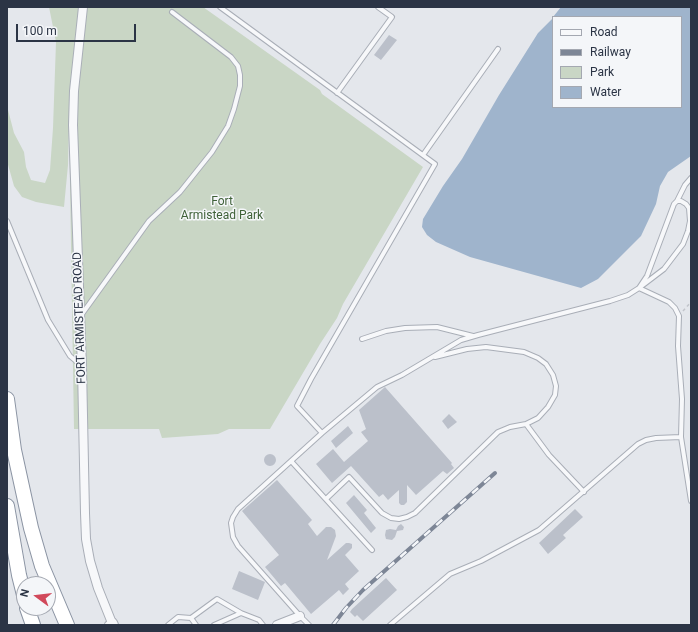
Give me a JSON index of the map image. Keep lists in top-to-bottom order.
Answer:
{
  "streets": {
    "street": ["FORT ARMISTEAD ROAD"]
  },
  "parks": ["Fort Armistead Park"],
  "legend": [
    "Road",
    "Railway",
    "Park",
    "Water"
  ],
  "scale_bar": "100 m",
  "north": "left"
}
